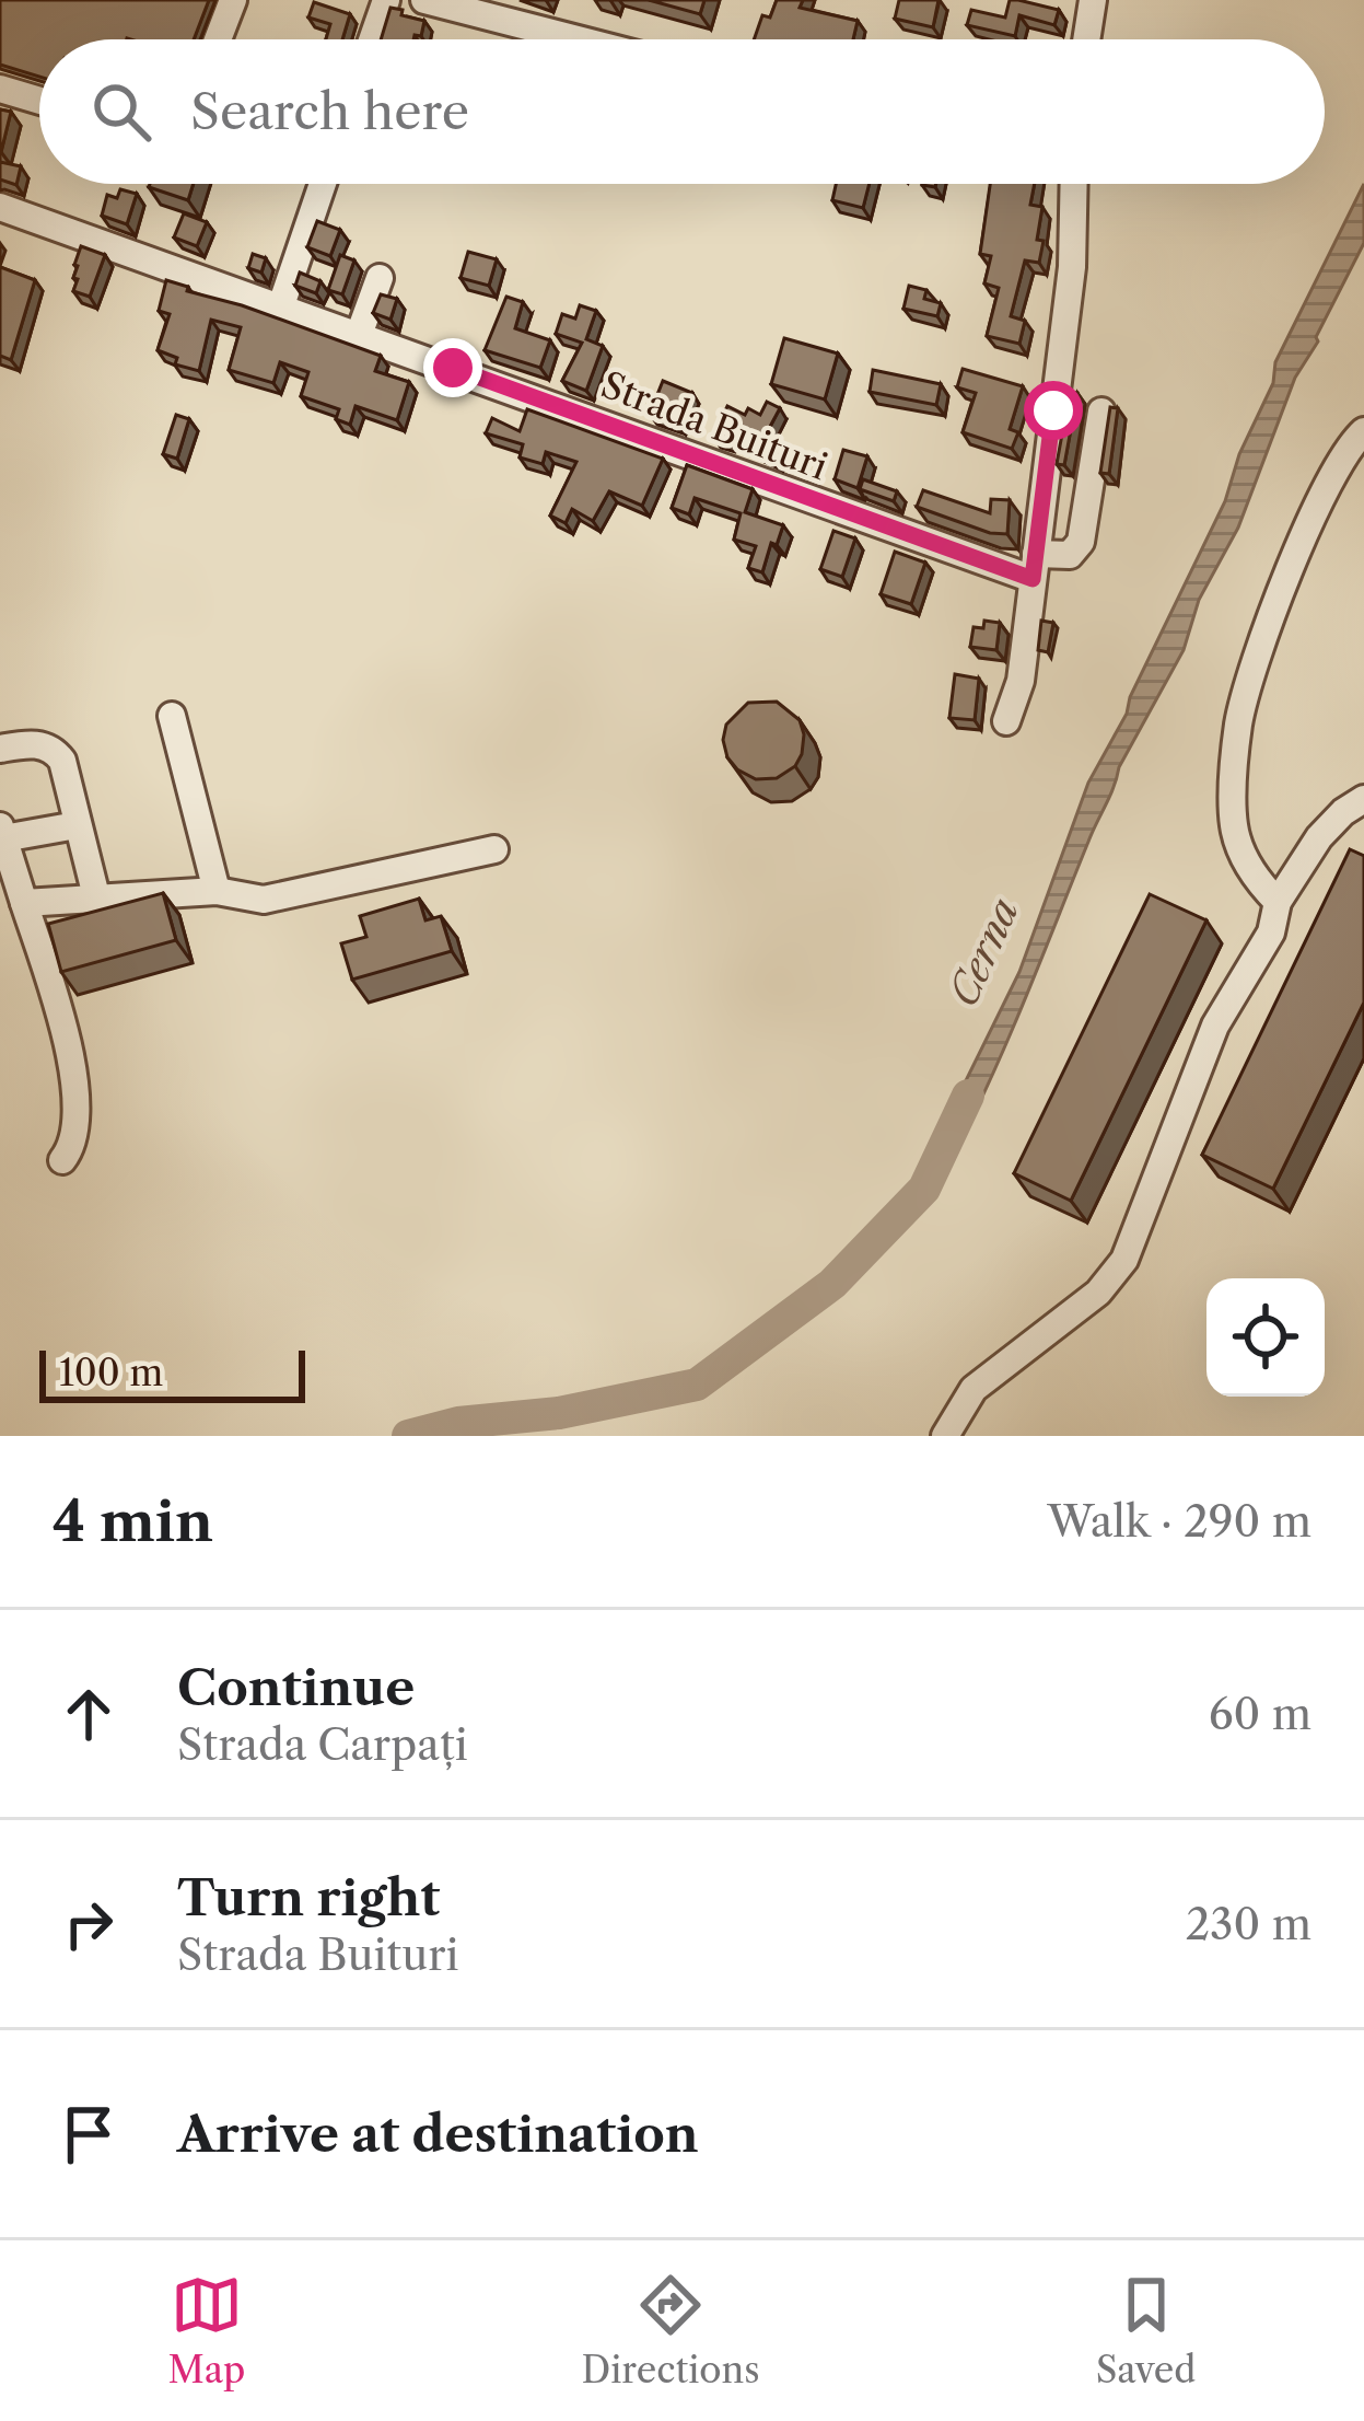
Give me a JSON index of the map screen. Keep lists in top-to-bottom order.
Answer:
{
  "streets": {
    "street": ["Strada Buituri"]
  },
  "water": ["Cerna"],
  "scale_bar": "100 m",
  "page": {
    "search": "Search here",
    "scale": "100 m",
    "heading": ["4 min", "Walk · 290 m"],
    "list": [
      ["Continue", "Strada Carpați", "60 m"],
      ["Turn right", "Strada Buituri", "230 m"],
      "Arrive at destination"
    ],
    "nav": ["Map", "Directions", "Saved"]
  }
}
